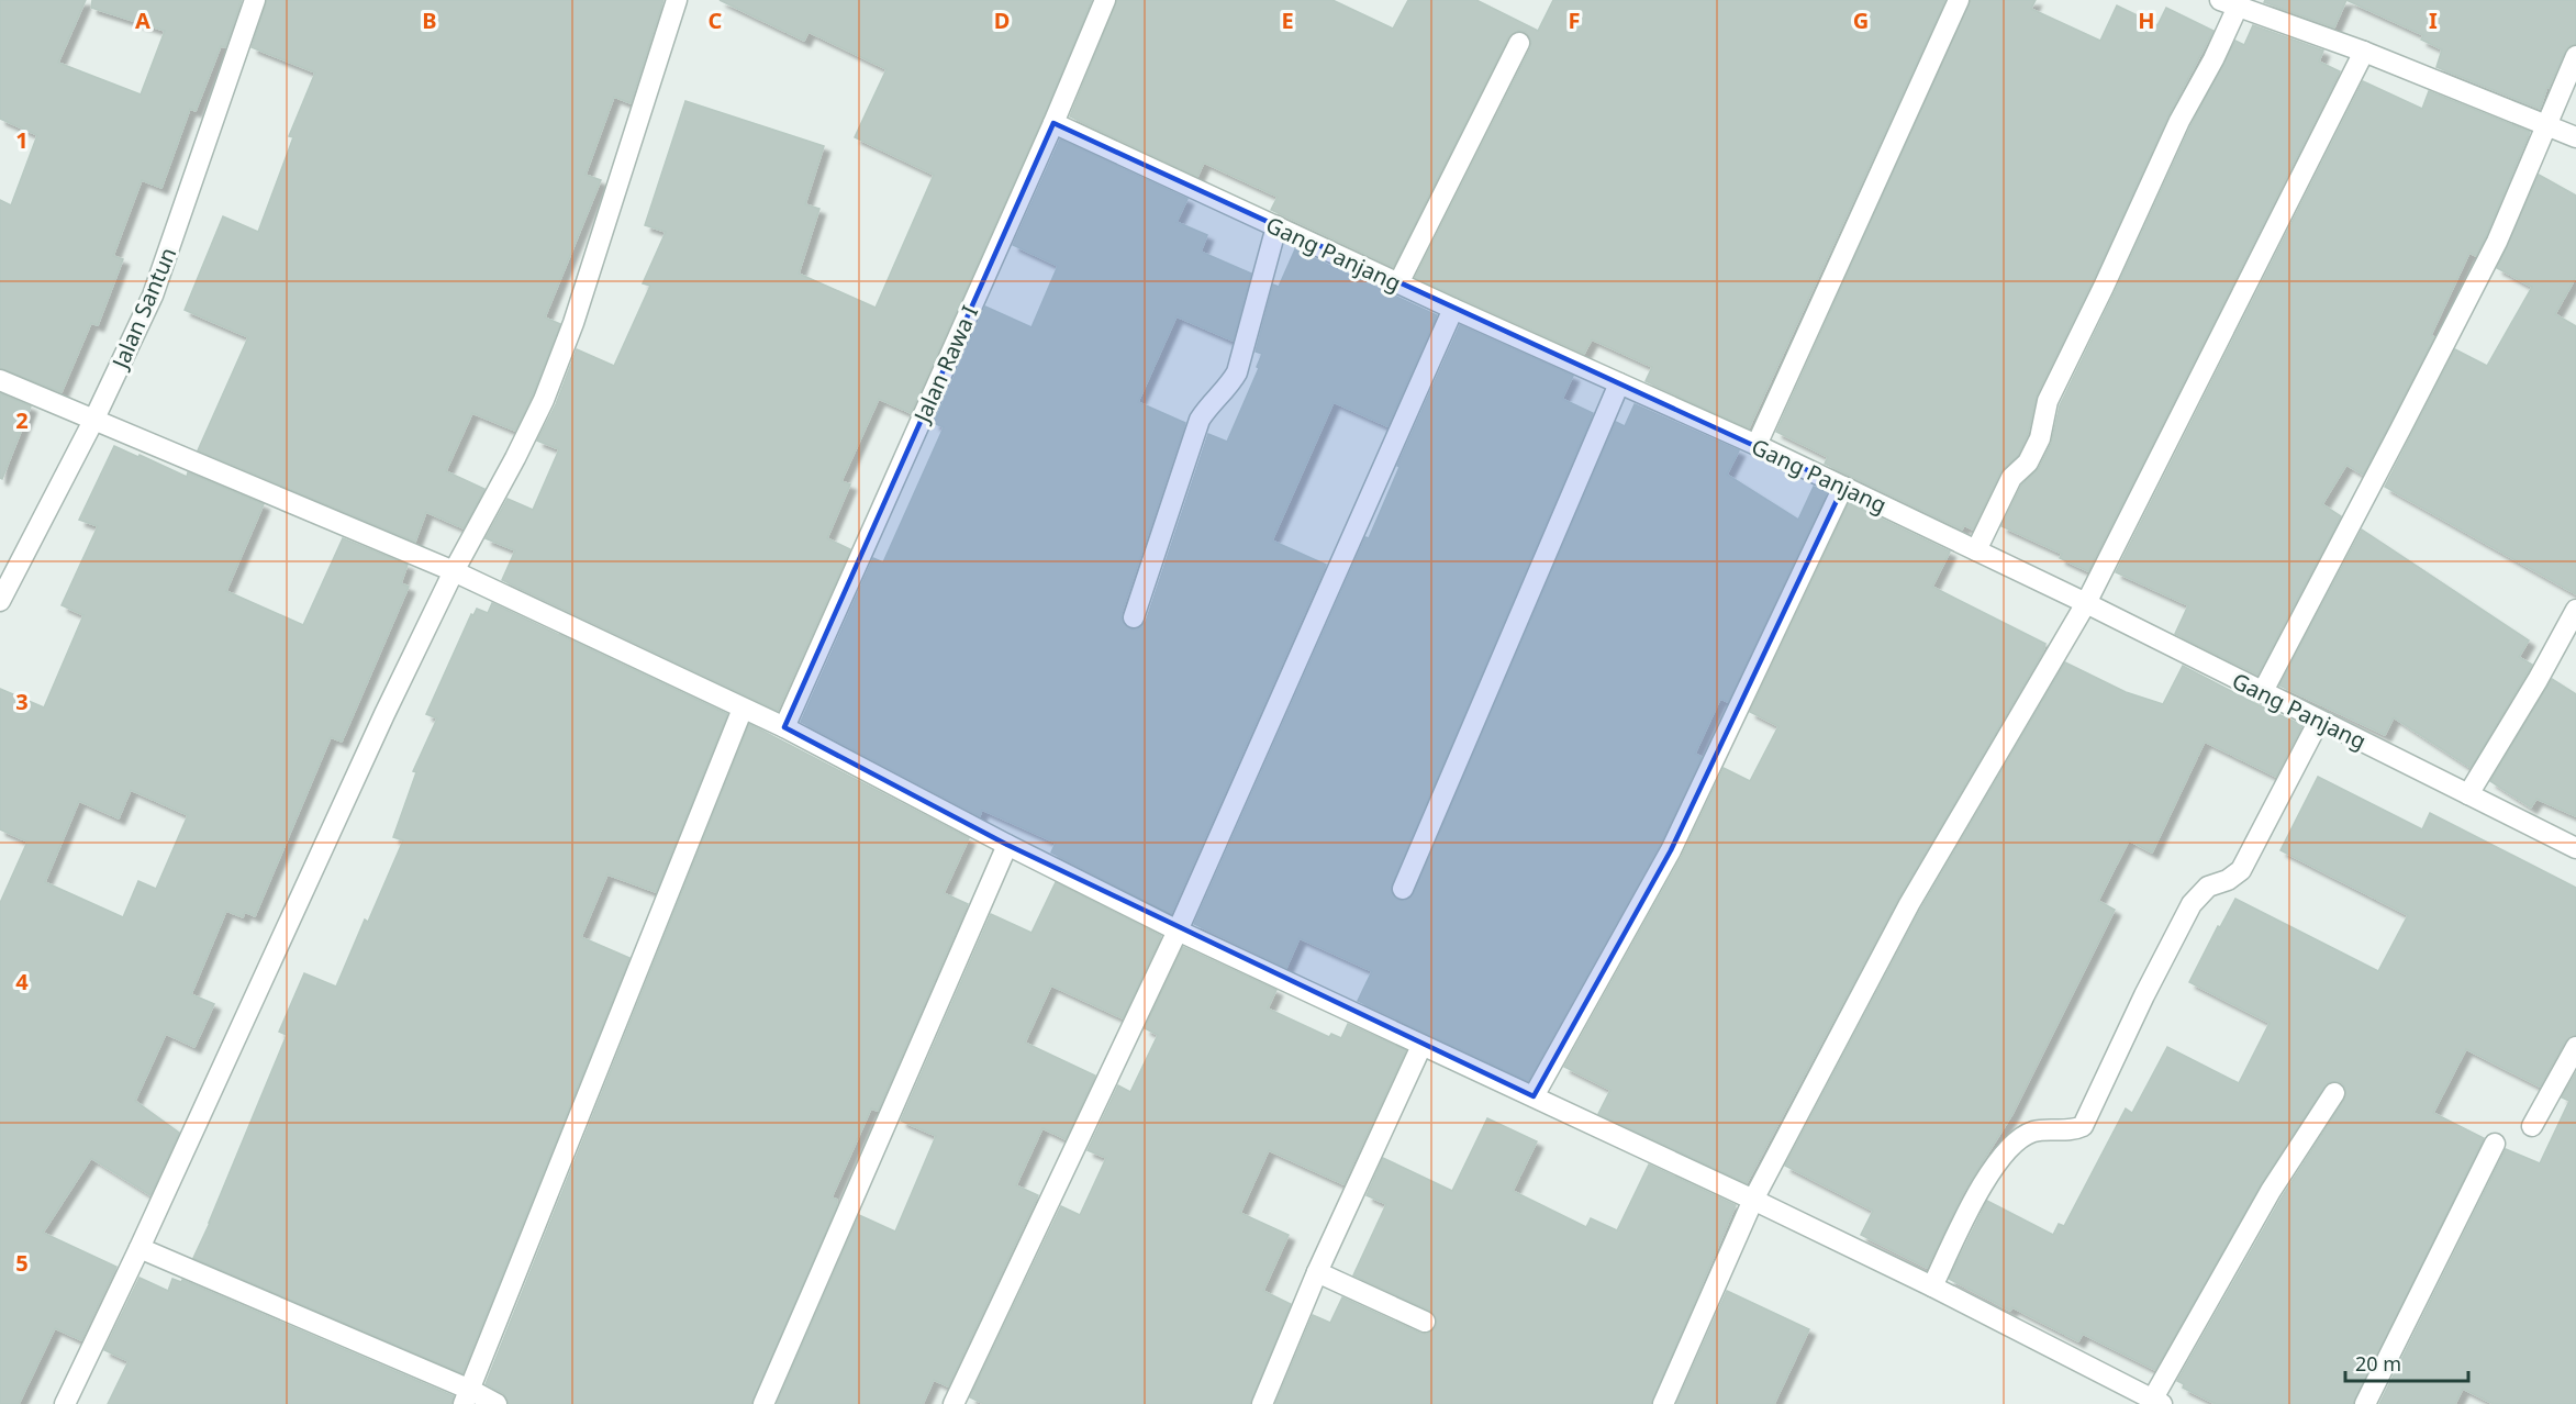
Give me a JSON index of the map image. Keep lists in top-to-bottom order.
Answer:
{
  "streets": {
    "street": ["Gang Panjang", "Jalan Santun", "Jalan Rawa I"]
  },
  "crossings": [
    ["Gang Panjang", "Jalan Rawa I"]
  ],
  "scale_bar": "20 m",
  "grid": {
    "columns": [
      "A",
      "B",
      "C",
      "D",
      "E",
      "F",
      "G",
      "H",
      "I"
    ],
    "rows": [
      "1",
      "2",
      "3",
      "4",
      "5"
    ]
  }
}
